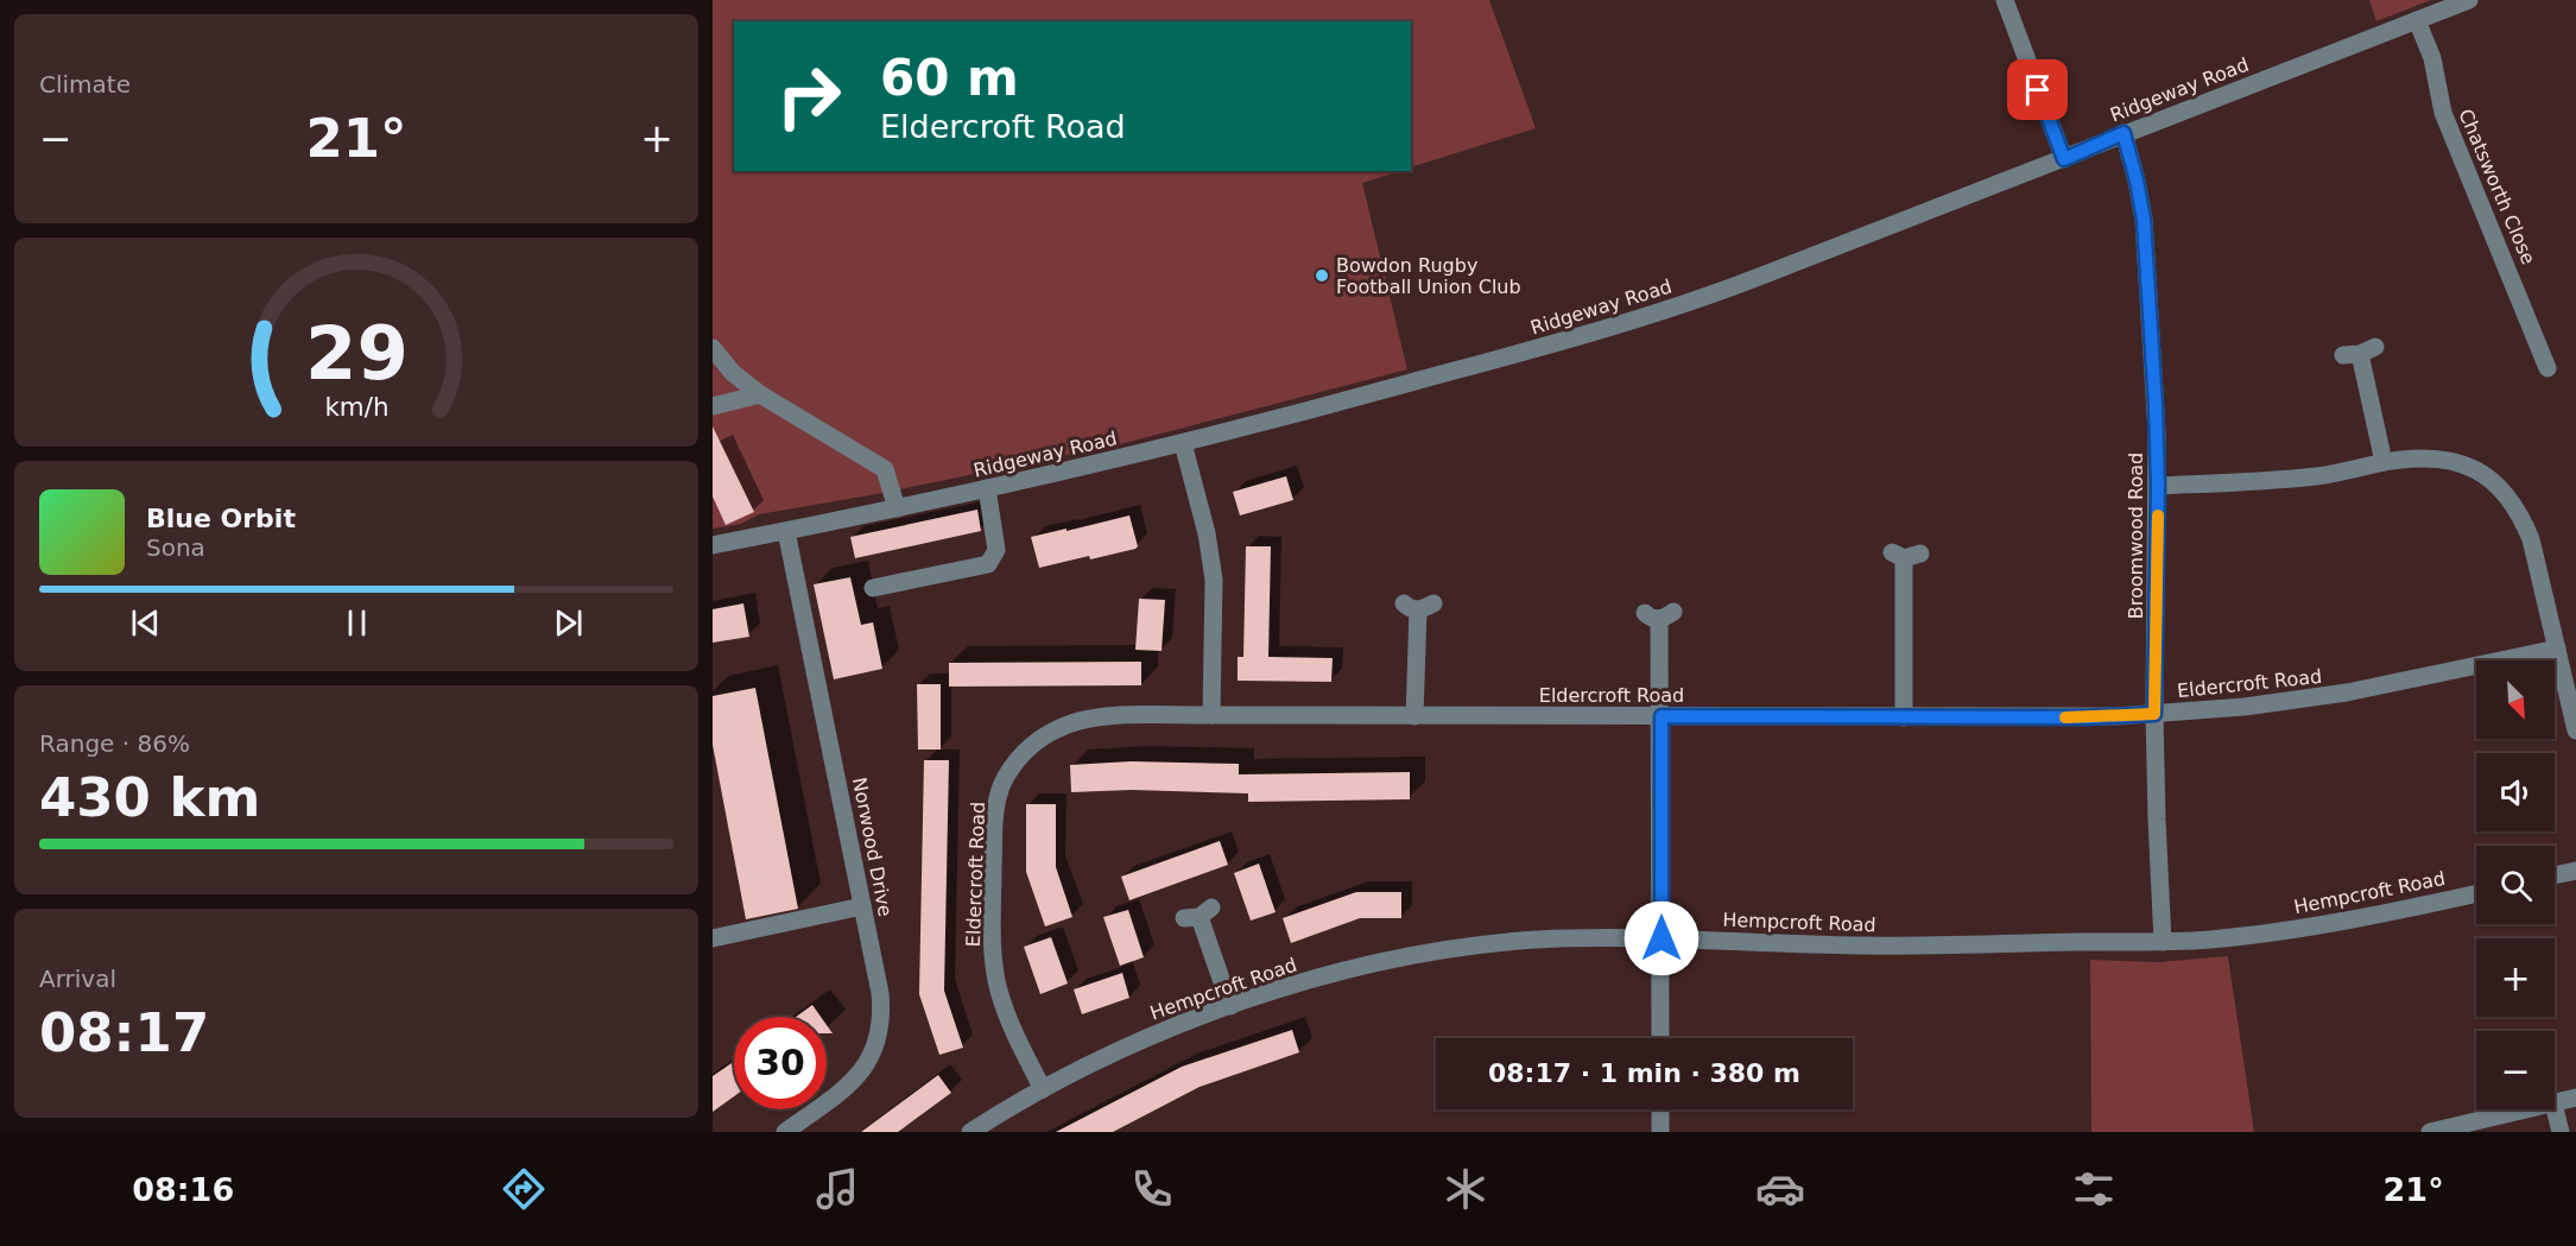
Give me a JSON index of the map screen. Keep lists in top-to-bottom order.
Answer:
{
  "streets": {
    "street": [
      "Ridgeway Road",
      "Chatsworth Close",
      "Broomwood Road",
      "Eldercroft Road",
      "Norwood Drive",
      "Hempcroft Road"
    ]
  },
  "crossings": [
    ["Ridgeway Road", "Chatsworth Close"],
    ["Ridgeway Road", "Broomwood Road"],
    ["Ridgeway Road", "Norwood Drive"],
    ["Broomwood Road", "Eldercroft Road"],
    ["Broomwood Road", "Hempcroft Road"],
    ["Eldercroft Road", "Hempcroft Road"]
  ],
  "places": ["Bowdon Rugby Football Union Club"],
  "north": "bottom right",
  "page": {
    "tile": [
      "Climate",
      ["Range · 86%", "430 km"],
      ["Arrival", "08:17"]
    ],
    "turn": ["60 m", "Eldercroft Road"],
    "heat": ["−", "21°", "+"],
    "song": ["Blue Orbit", "Sona"],
    "map_buttons": ["+", "−"],
    "limit": "30",
    "trip": "08:17 · 1 min · 380 m",
    "tabs": ["08:16", "21°"],
    "gauge": ["29", "km/h"]
  }
}
